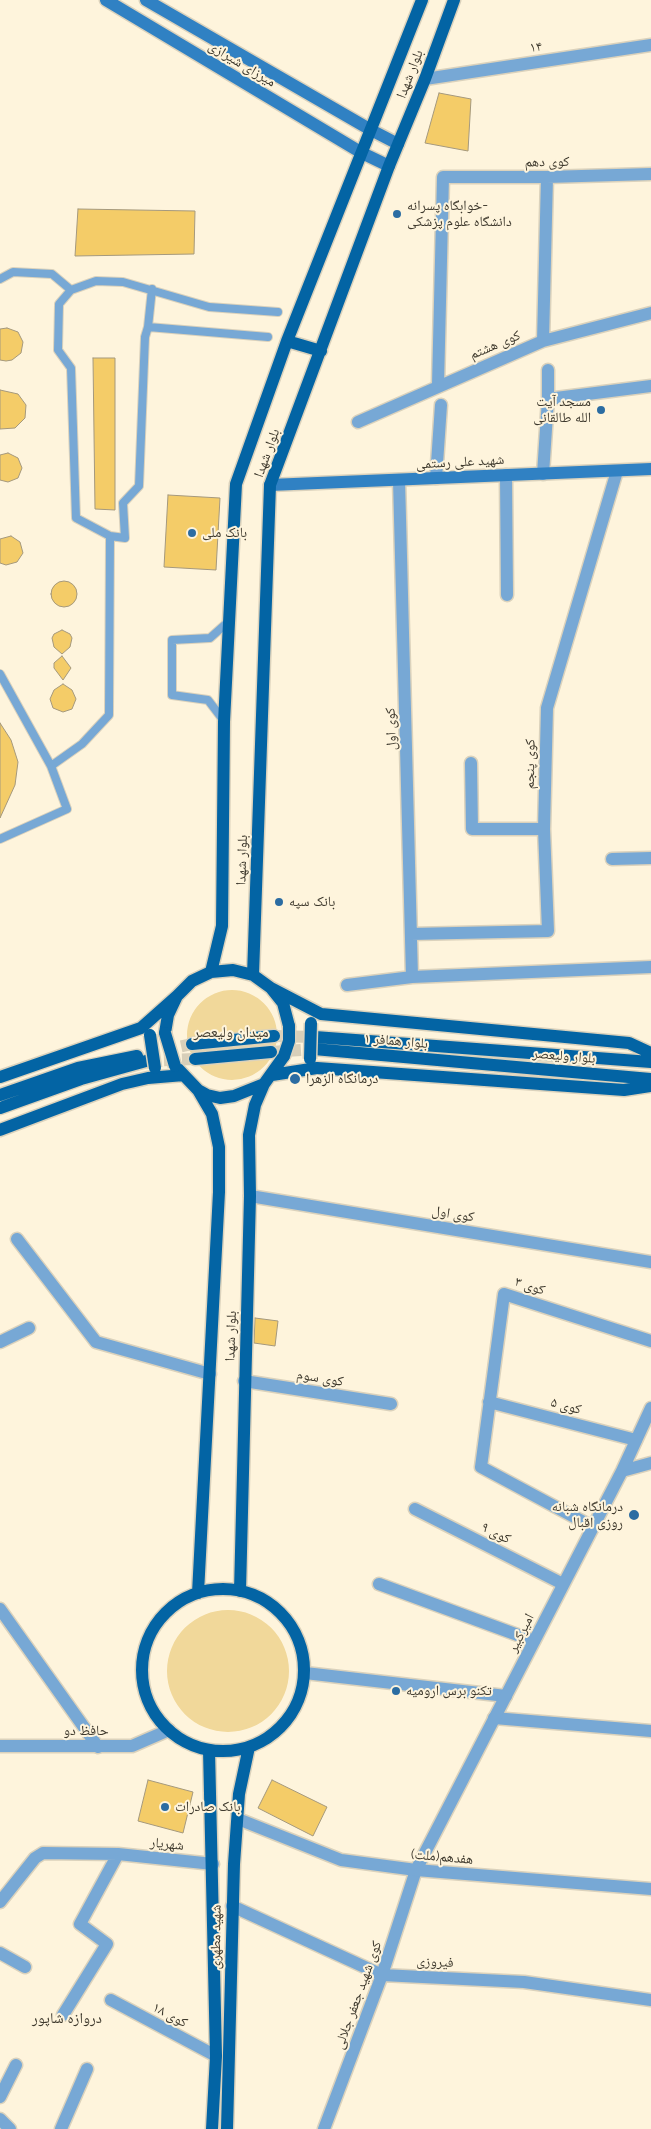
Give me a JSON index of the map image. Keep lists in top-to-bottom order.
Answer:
{
  "streets": {
    "main road": [
      "میرزای شیرازی",
      "بلوار شهدا",
      "شهید علی رستمی",
      "بلوار همافر ۱",
      "بلوار ولیعصر",
      "شهید مطهری"
    ],
    "street": [
      "۱۴",
      "کوی دهم",
      "کوی هشتم",
      "کوی اول",
      "کوی پنجم",
      "کوی ۳",
      "کوی سوم",
      "کوی ۵",
      "کوی ۹",
      "امیرکبیر",
      "حافظ دو",
      "شهریار",
      "هفدهم(ملت)",
      "فیروزی",
      "کوی شهید جعفر جلالی",
      "کوی ۱۸"
    ]
  },
  "crossings": [
    ["۱۴", "بلوار شهدا"],
    ["میرزای شیرازی", "بلوار شهدا"],
    ["بلوار شهدا", "شهید علی رستمی"],
    ["بلوار شهدا", "کوی اول"],
    ["بلوار شهدا", "کوی سوم"],
    ["بلوار شهدا", "حافظ دو"],
    ["بلوار شهدا", "شهید مطهری"],
    ["کوی دهم", "کوی هشتم"],
    ["شهید علی رستمی", "کوی اول"],
    ["شهید علی رستمی", "کوی پنجم"],
    ["کوی اول", "کوی پنجم"],
    ["بلوار همافر ۱", "بلوار ولیعصر"],
    ["کوی ۳", "کوی ۵"],
    ["کوی ۵", "امیرکبیر"],
    ["کوی ۹", "امیرکبیر"],
    ["امیرکبیر", "هفدهم(ملت)"],
    ["امیرکبیر", "کوی شهید جعفر جلالی"],
    ["حافظ دو", "شهید مطهری"],
    ["شهریار", "شهید مطهری"],
    ["هفدهم(ملت)", "شهید مطهری"],
    ["هفدهم(ملت)", "کوی شهید جعفر جلالی"],
    ["شهید مطهری", "فیروزی"],
    ["شهید مطهری", "کوی ۱۸"],
    ["فیروزی", "کوی شهید جعفر جلالی"]
  ],
  "districts": ["میدان ولیعصر", "دروازه شاپور"],
  "places": [
    "خوابگاە پسرانە- دانشگاە علوم پزشکی",
    "مسجد آیت الله طالقانی",
    "بانک ملی",
    "بانک سپه",
    "درمانگاه الزهرا",
    "درمانگاه شبانه روزی اقبال",
    "تکنو برس ارومیه",
    "بانک صادرات"
  ]
}
